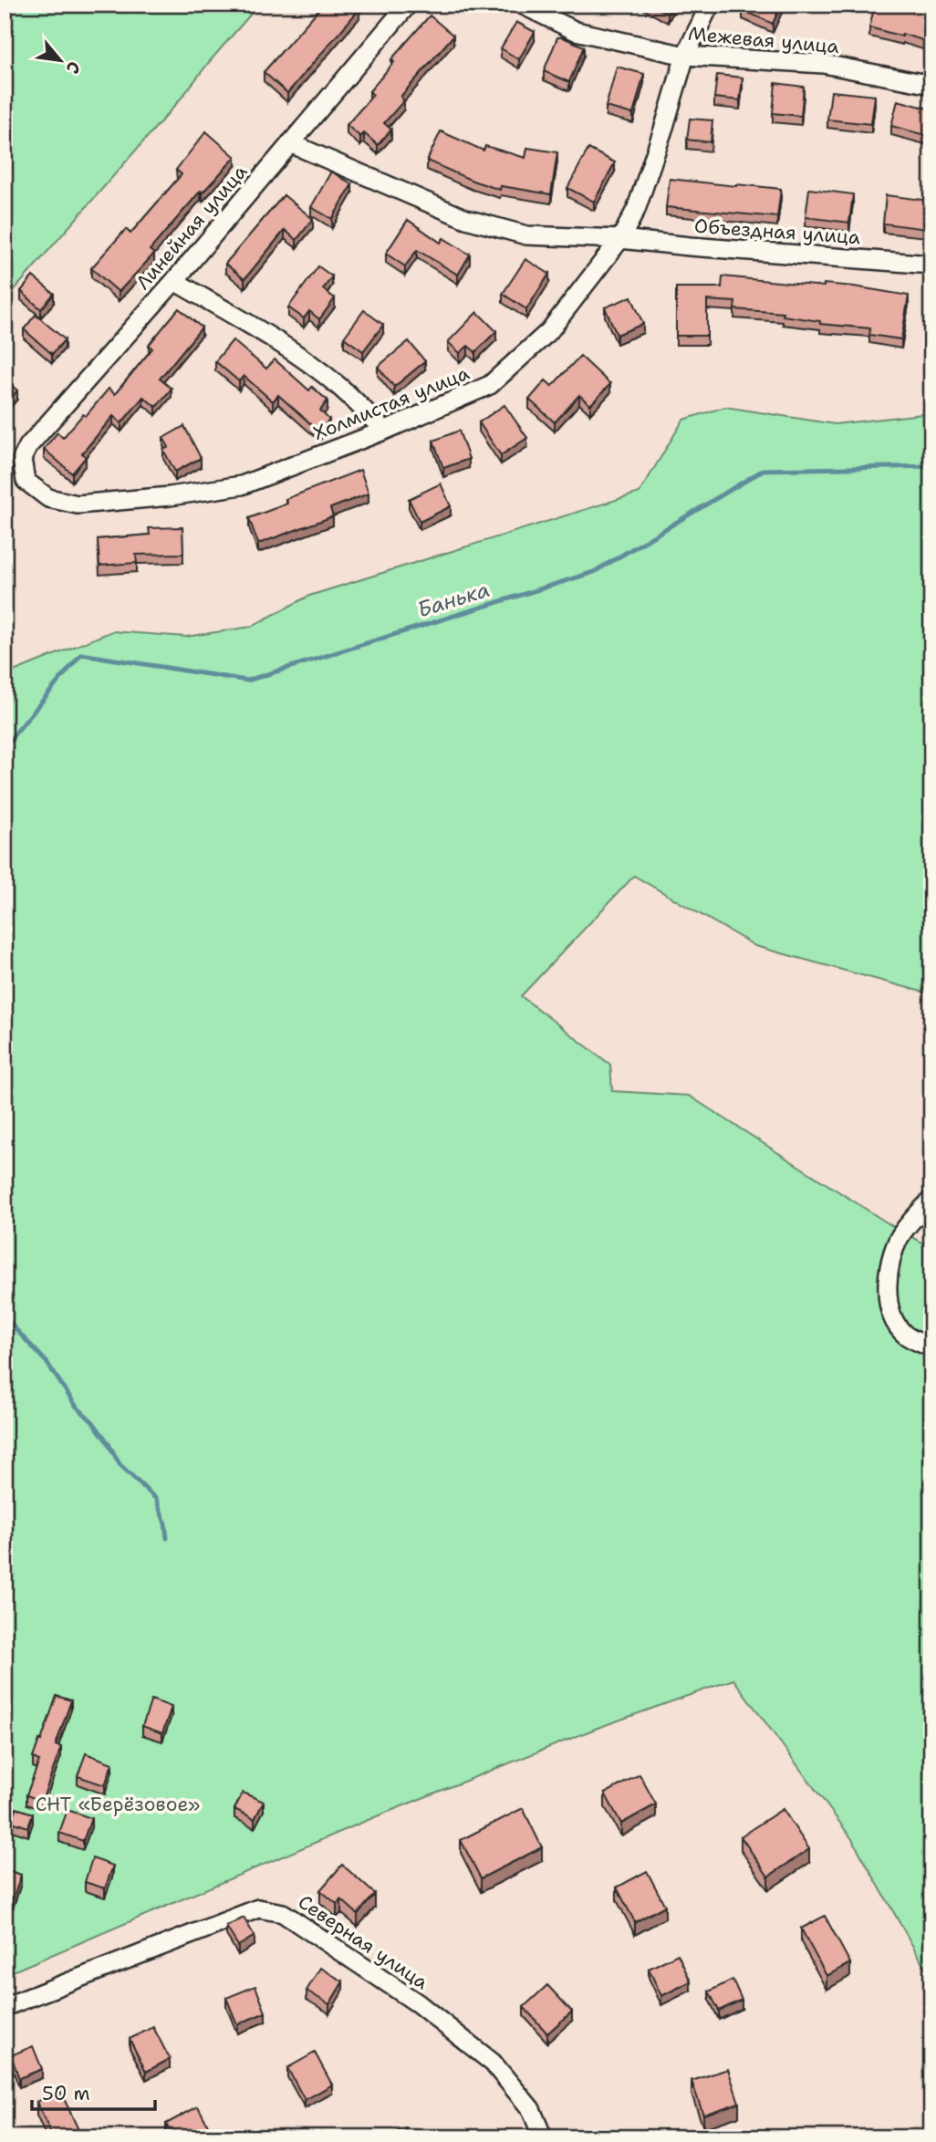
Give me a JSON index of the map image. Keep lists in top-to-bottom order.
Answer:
{
  "streets": {
    "street": [
      "Межевая улица",
      "Линейная улица",
      "Объездная улица",
      "Холмистая улица",
      "Северная улица"
    ]
  },
  "crossings": [
    ["Межевая улица", "Холмистая улица"],
    ["Линейная улица", "Объездная улица"],
    ["Линейная улица", "Холмистая улица"],
    ["Объездная улица", "Холмистая улица"]
  ],
  "water": ["Банька"],
  "parks": ["СНТ «Берёзовое»"],
  "scale_bar": "50 m",
  "north": "bottom right"
}
